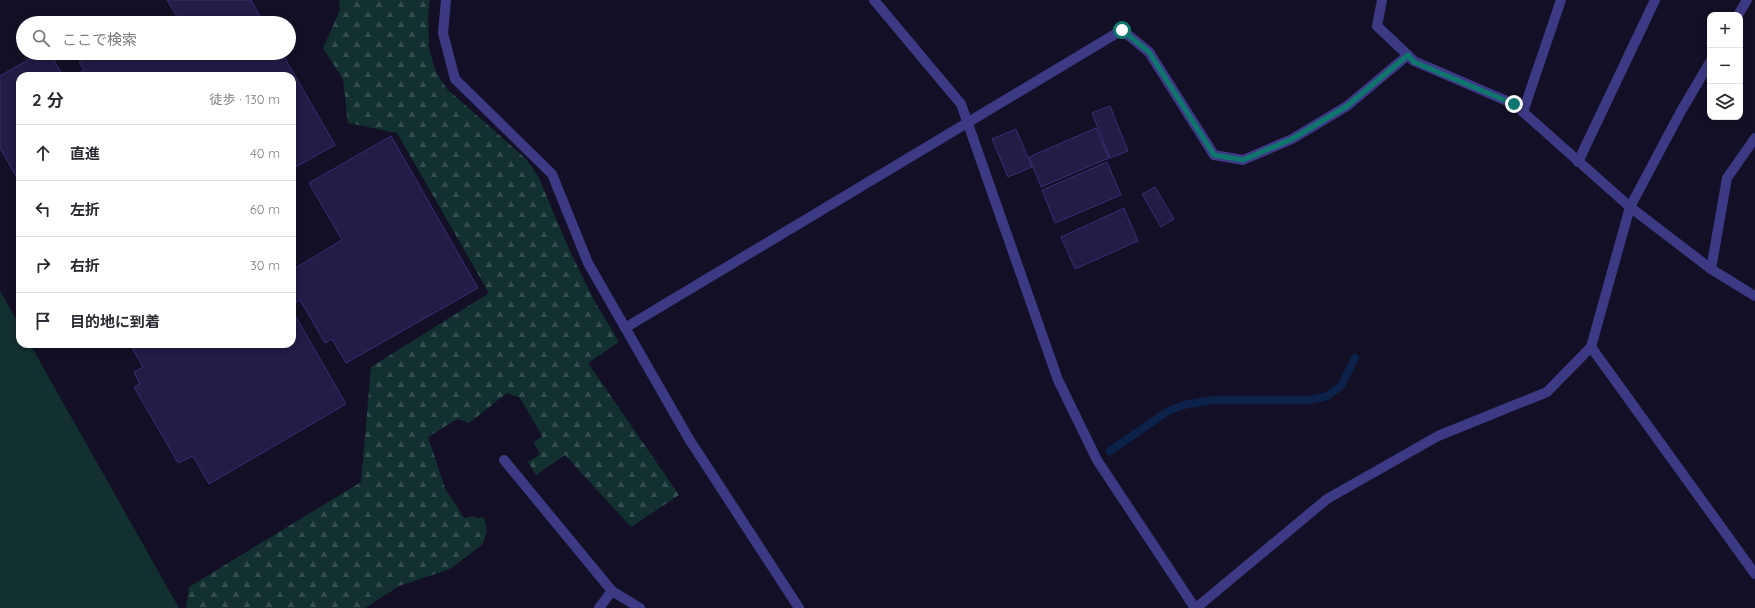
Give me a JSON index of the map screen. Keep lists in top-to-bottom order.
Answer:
{
  "page": {
    "map_buttons": ["+", "−"],
    "search": "ここで検索",
    "heading": ["2 分", "徒歩 · 130 m"],
    "list": [
      ["直進", "40 m"],
      ["左折", "60 m"],
      ["右折", "30 m"],
      "目的地に到着"
    ]
  }
}
